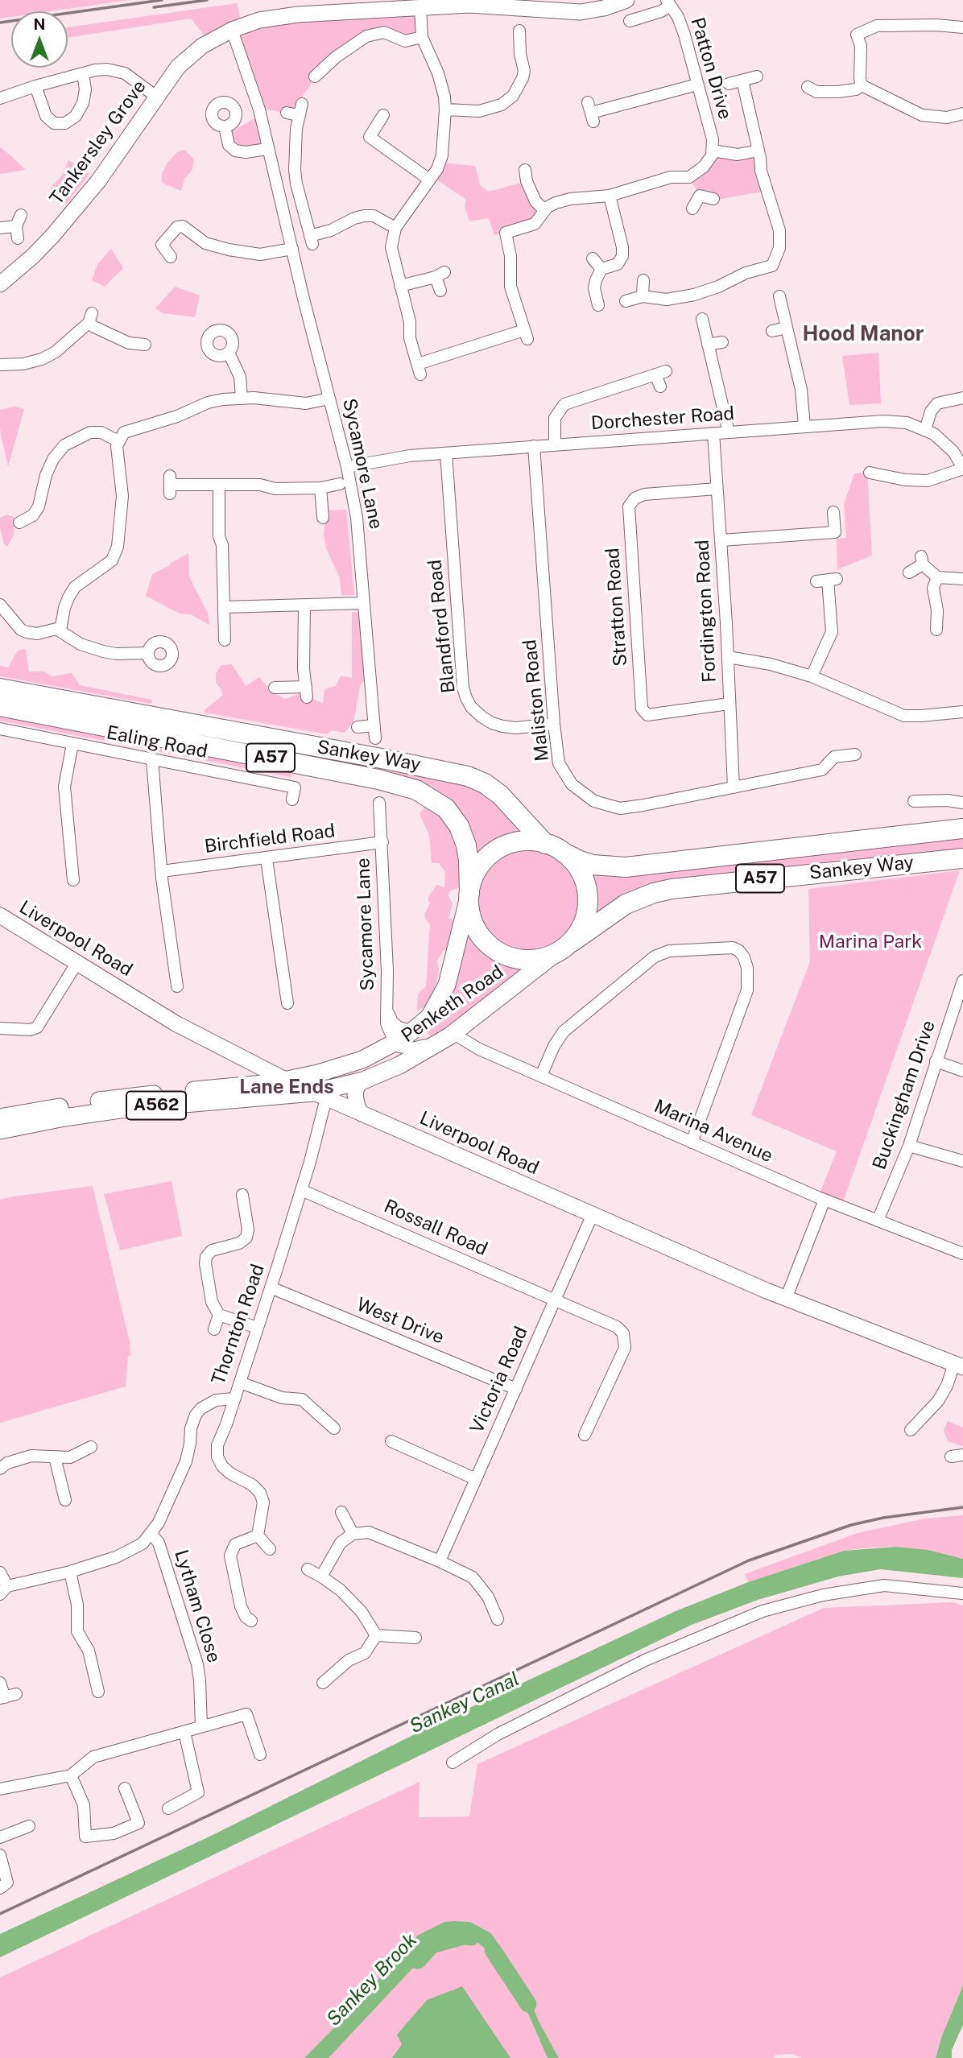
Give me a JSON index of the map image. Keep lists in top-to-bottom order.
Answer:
{
  "streets": {
    "highway": ["Sankey Way", "A57"],
    "main road": ["Penketh Road", "A562"],
    "street": [
      "Patton Drive",
      "Tankersley Grove",
      "Dorchester Road",
      "Sycamore Lane",
      "Stratton Road",
      "Fordington Road",
      "Blandford Road",
      "Maliston Road",
      "Ealing Road",
      "Birchfield Road",
      "Liverpool Road",
      "Buckingham Drive",
      "Marina Avenue",
      "Rossall Road",
      "West Drive",
      "Thornton Road",
      "Victoria Road",
      "Lytham Close"
    ]
  },
  "crossings": [
    ["Tankersley Grove", "Sycamore Lane"],
    ["Dorchester Road", "Sycamore Lane"],
    ["Dorchester Road", "Fordington Road"],
    ["Dorchester Road", "Blandford Road"],
    ["Dorchester Road", "Maliston Road"],
    ["Sycamore Lane", "Sankey Way"],
    ["Sycamore Lane", "Birchfield Road"],
    ["Sycamore Lane", "Penketh Road"],
    ["Stratton Road", "Fordington Road"],
    ["Fordington Road", "Maliston Road"],
    ["Blandford Road", "Maliston Road"],
    ["Sankey Way", "A57"],
    ["Sankey Way", "Penketh Road"],
    ["A57", "Penketh Road"],
    ["Liverpool Road", "Penketh Road"],
    ["Liverpool Road", "Thornton Road"],
    ["Liverpool Road", "Victoria Road"],
    ["Penketh Road", "Marina Avenue"],
    ["Penketh Road", "Thornton Road"],
    ["Buckingham Drive", "Marina Avenue"],
    ["Rossall Road", "Thornton Road"],
    ["Rossall Road", "Victoria Road"],
    ["West Drive", "Thornton Road"],
    ["West Drive", "Victoria Road"],
    ["Thornton Road", "Lytham Close"]
  ],
  "districts": ["Hood Manor", "Lane Ends"],
  "water": ["Sankey Canal", "Sankey Brook"],
  "parks": ["Marina Park"],
  "north": "top"
}
